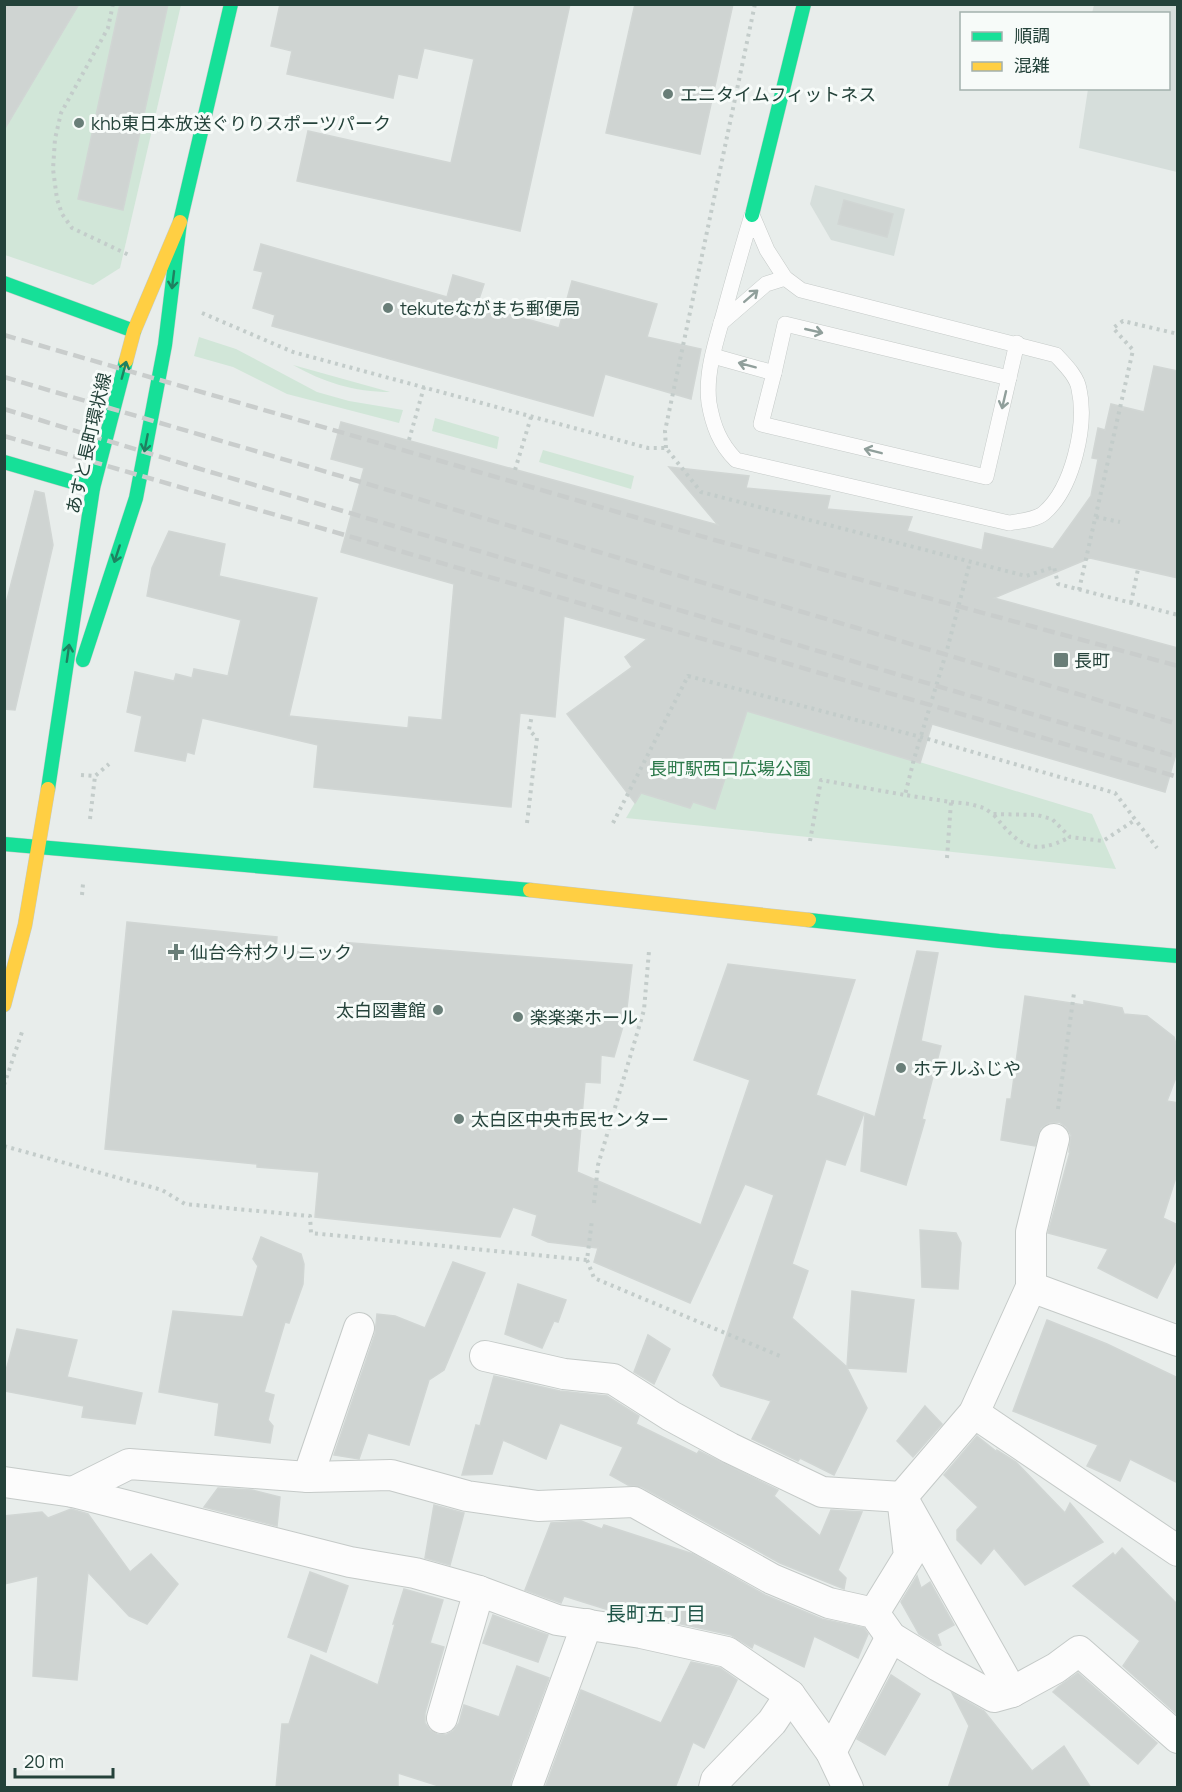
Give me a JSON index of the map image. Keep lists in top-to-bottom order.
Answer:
{
  "streets": {
    "street": ["あすと長町環状線"]
  },
  "districts": ["長町五丁目"],
  "parks": ["長町駅西口広場公園"],
  "places": {
    "other": [
      "エニタイムフィットネス",
      "khb東日本放送ぐりりスポーツパーク",
      "tekuteながまち郵便局",
      "太白図書館",
      "楽楽楽ホール",
      "ホテルふじや",
      "太白区中央市民センター"
    ],
    "transit": ["長町"],
    "health": ["仙台今村クリニック"]
  },
  "legend": ["順調", "混雑"],
  "scale_bar": "20 m"
}
